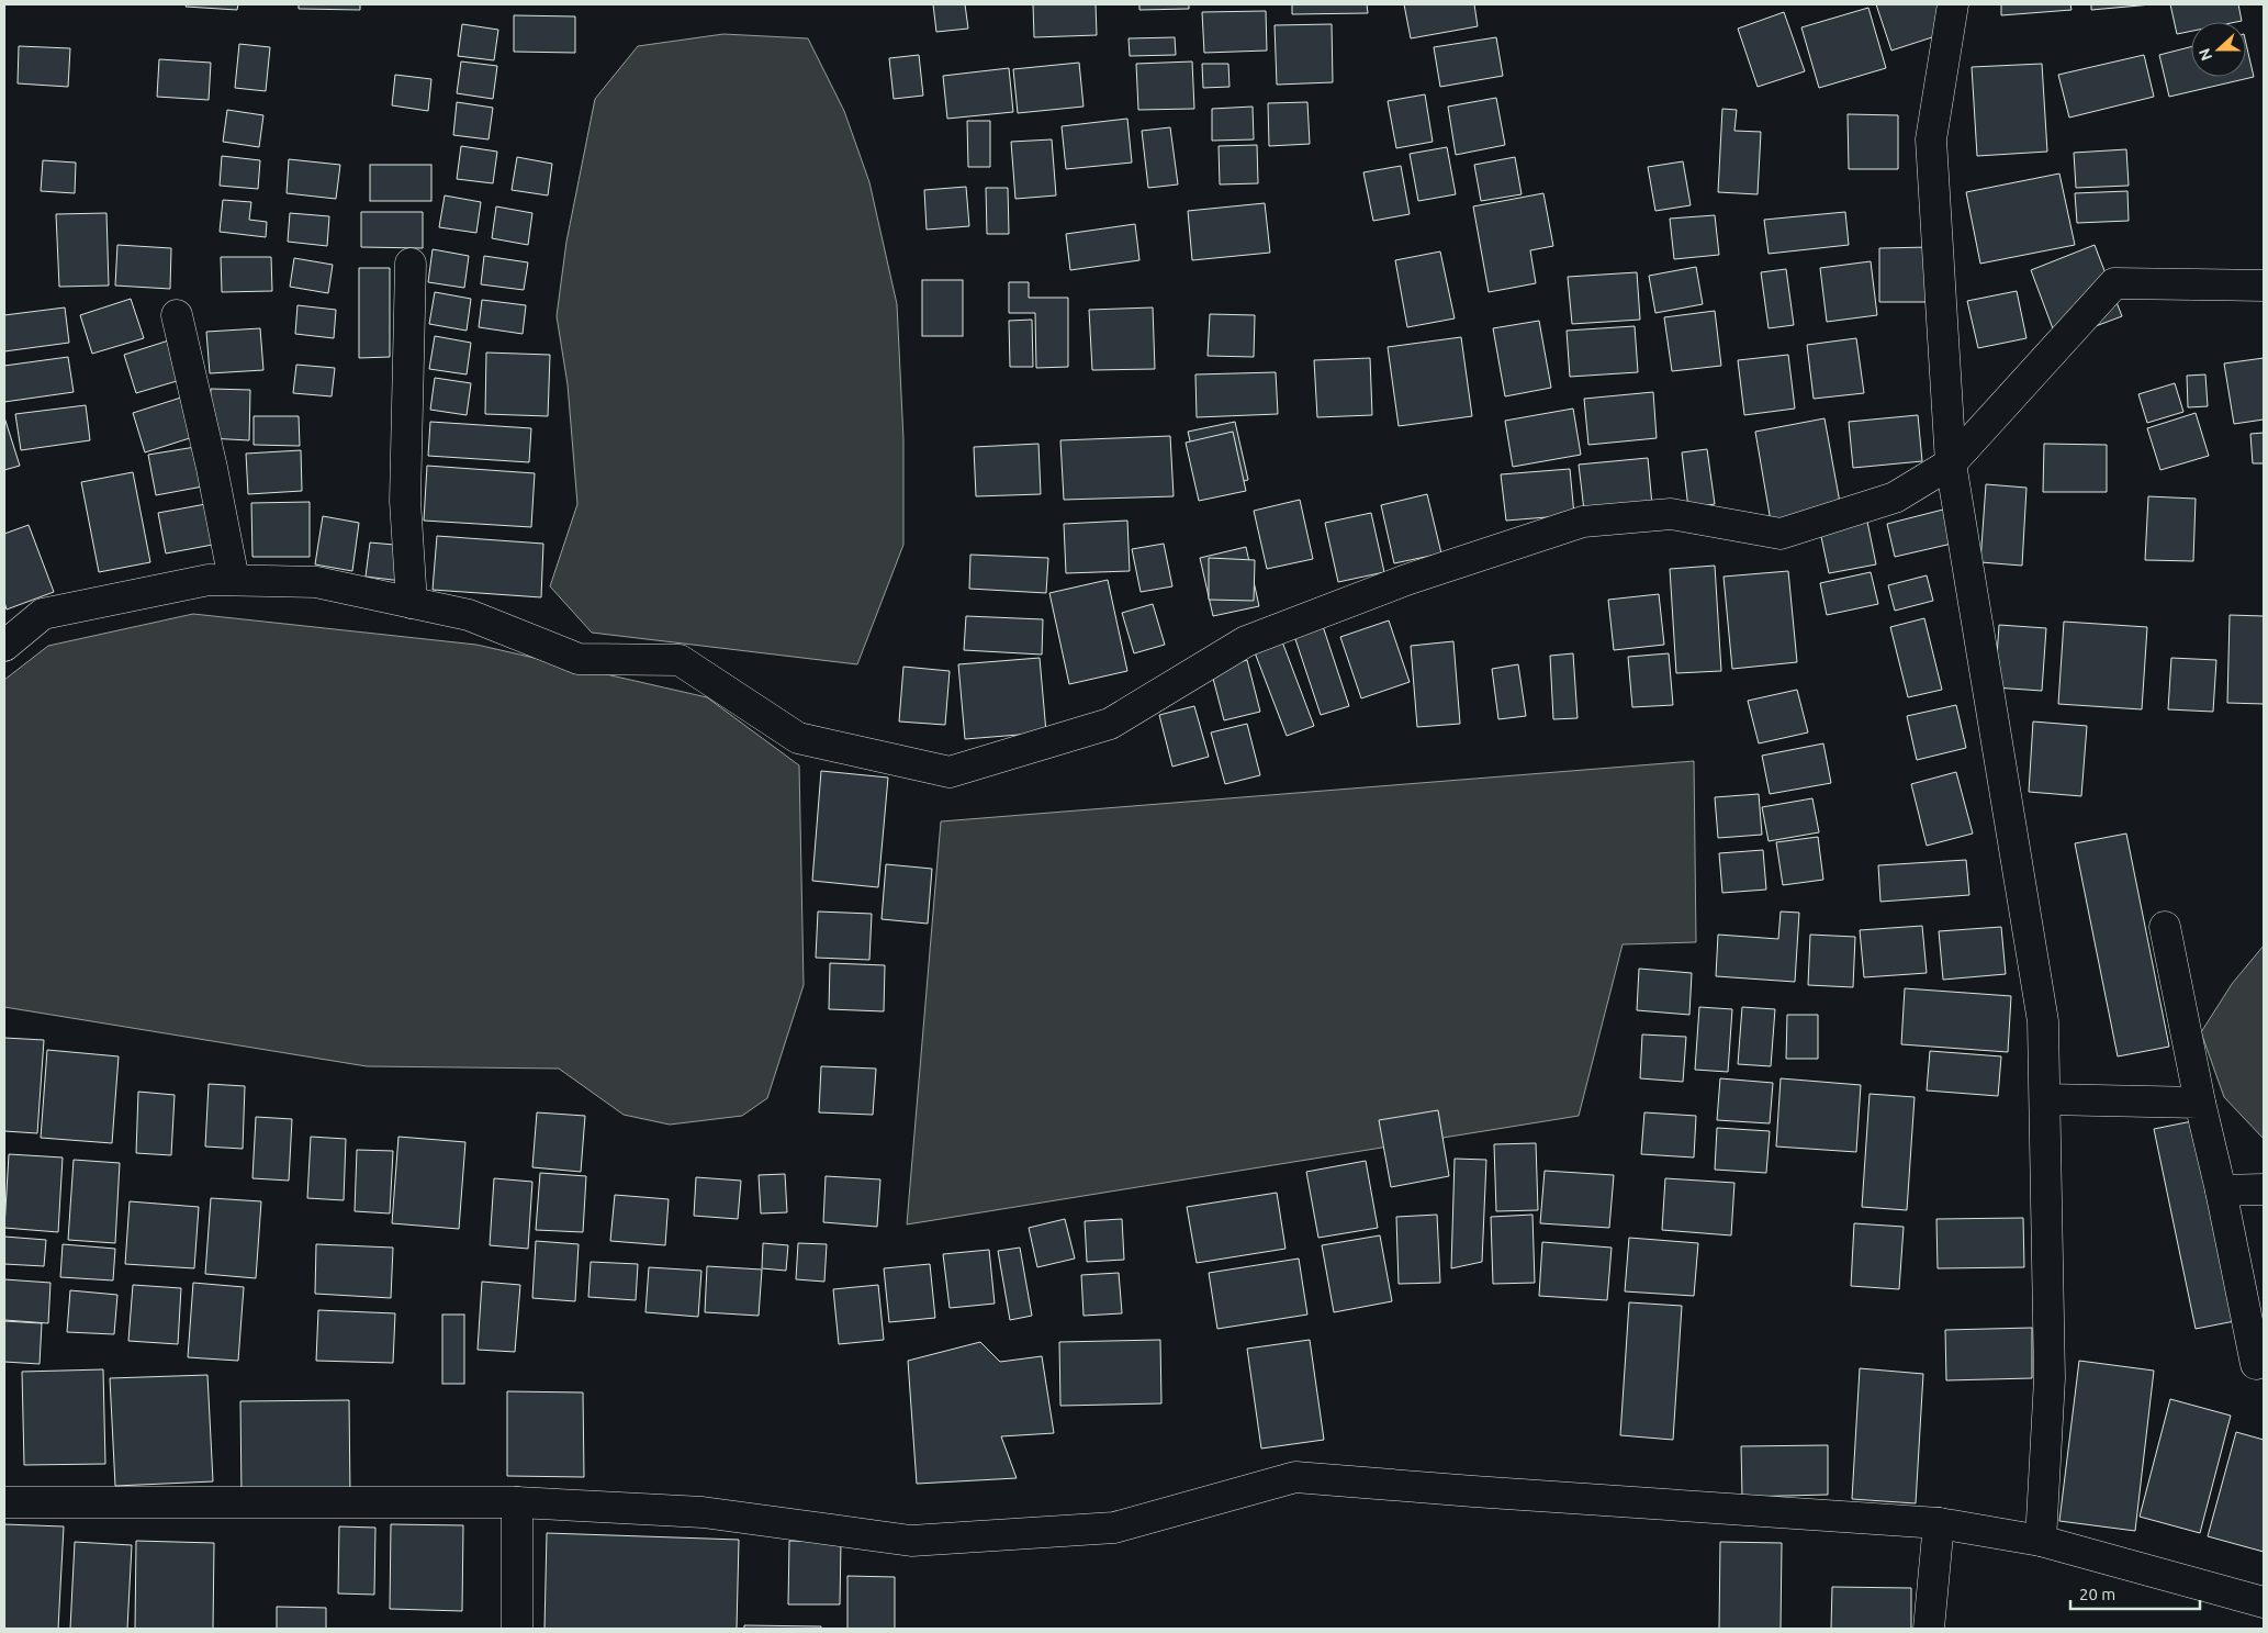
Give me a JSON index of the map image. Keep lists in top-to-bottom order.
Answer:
{
  "scale_bar": "20 m",
  "north": "left"
}
